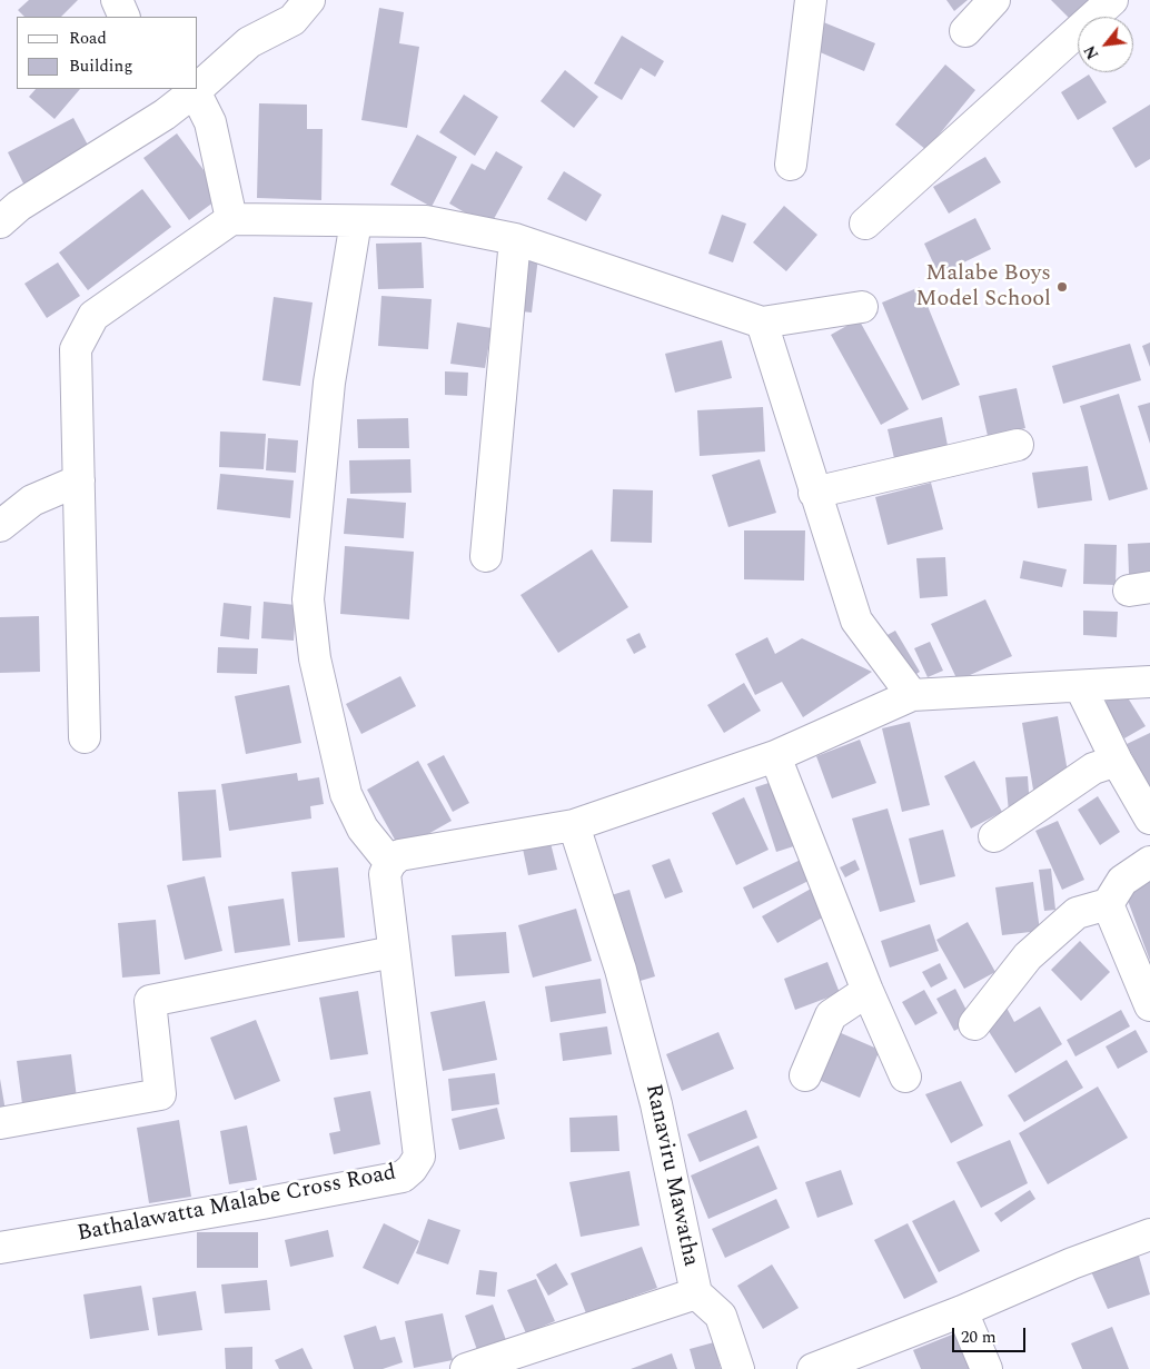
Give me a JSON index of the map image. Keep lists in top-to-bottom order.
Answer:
{
  "streets": {
    "street": ["Ranaviru Mawatha", "Bathalawatta Malabe Cross Road"]
  },
  "places": ["Malabe Boys Model School"],
  "legend": ["Road", "Building"],
  "scale_bar": "20 m",
  "north": "bottom left"
}
